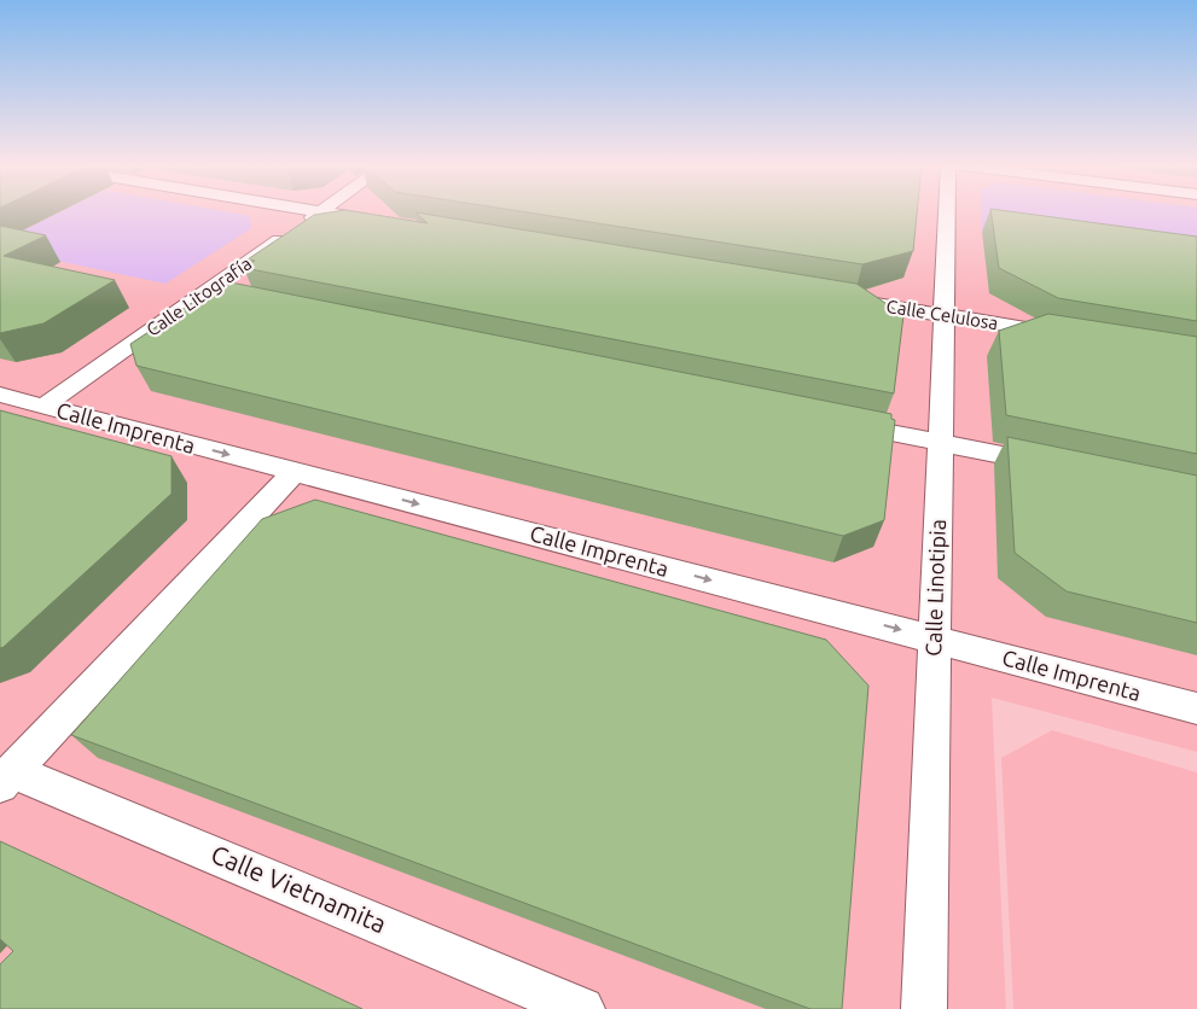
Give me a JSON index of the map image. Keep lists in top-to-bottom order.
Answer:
{
  "streets": {
    "street": [
      "Calle Litografía",
      "Calle Celulosa",
      "Calle Imprenta",
      "Calle Linotipia",
      "Calle Vietnamita"
    ]
  },
  "crossings": [
    ["Calle Litografía", "Calle Imprenta"],
    ["Calle Celulosa", "Calle Linotipia"],
    ["Calle Imprenta", "Calle Linotipia"]
  ],
  "one_way": ["Calle Imprenta"]
}
